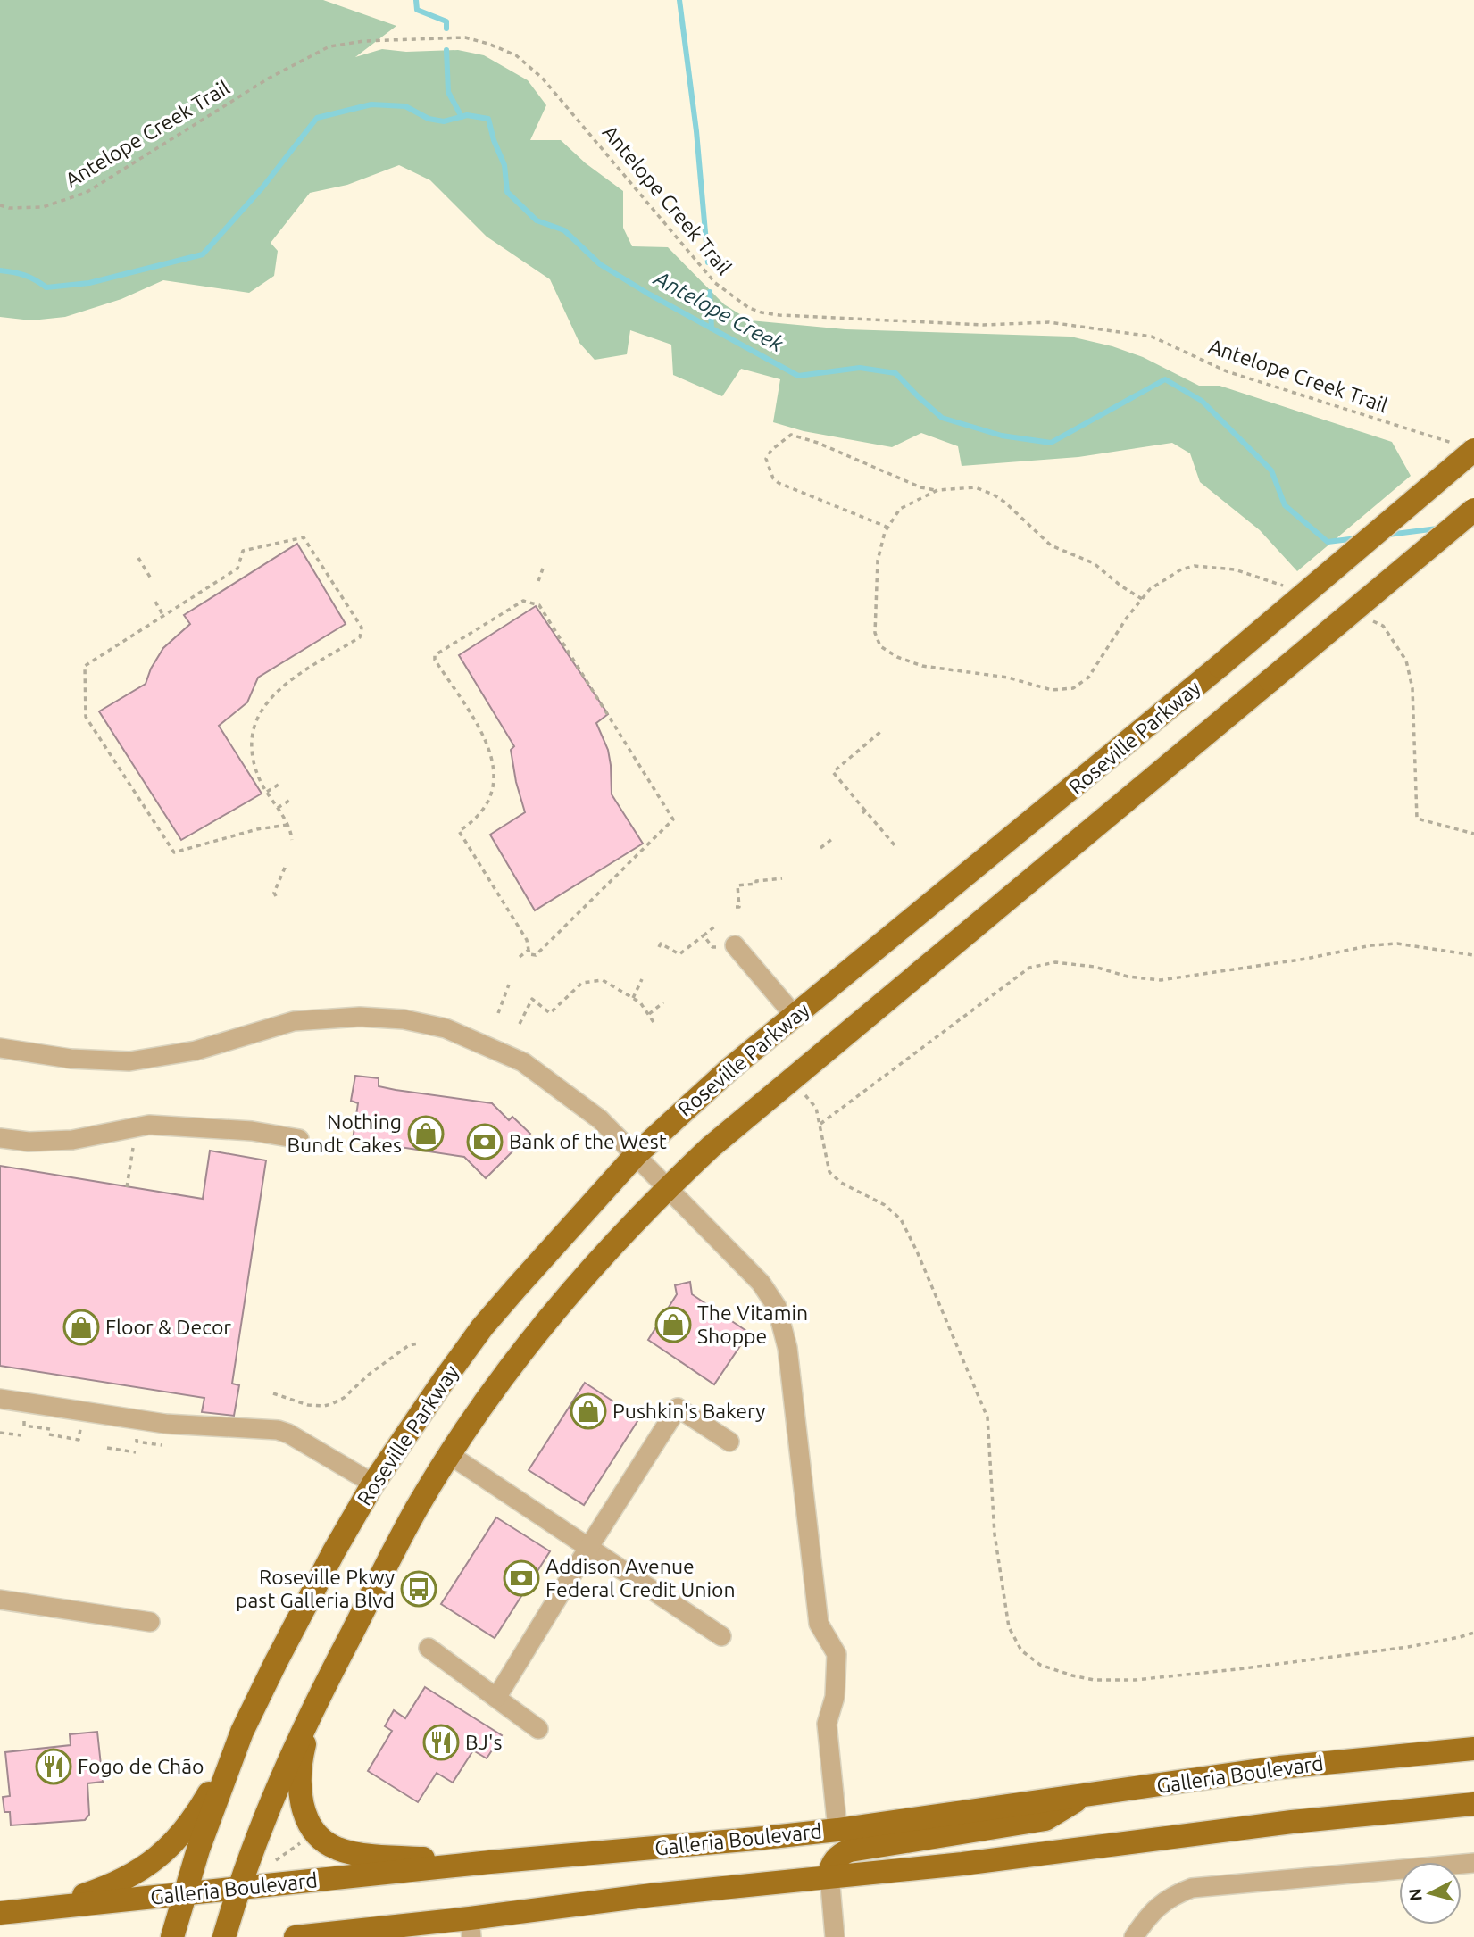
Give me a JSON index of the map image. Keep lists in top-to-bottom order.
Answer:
{
  "streets": {
    "main road": ["Roseville Parkway", "Galleria Boulevard"],
    "path": ["Antelope Creek Trail"]
  },
  "crossings": [
    ["Antelope Creek Trail", "Roseville Parkway"],
    ["Roseville Parkway", "Galleria Boulevard"]
  ],
  "water": ["Antelope Creek"],
  "places": {
    "shop": [
      "Nothing Bundt Cakes",
      "The Vitamin Shoppe",
      "Floor & Decor",
      "Pushkin's Bakery"
    ],
    "bank": ["Bank of the West", "Addison Avenue Federal Credit Union"],
    "bus stop": ["Roseville Pkwy past Galleria Blvd"],
    "restaurant": ["BJ's", "Fogo de Chão"]
  },
  "north": "left"
}
